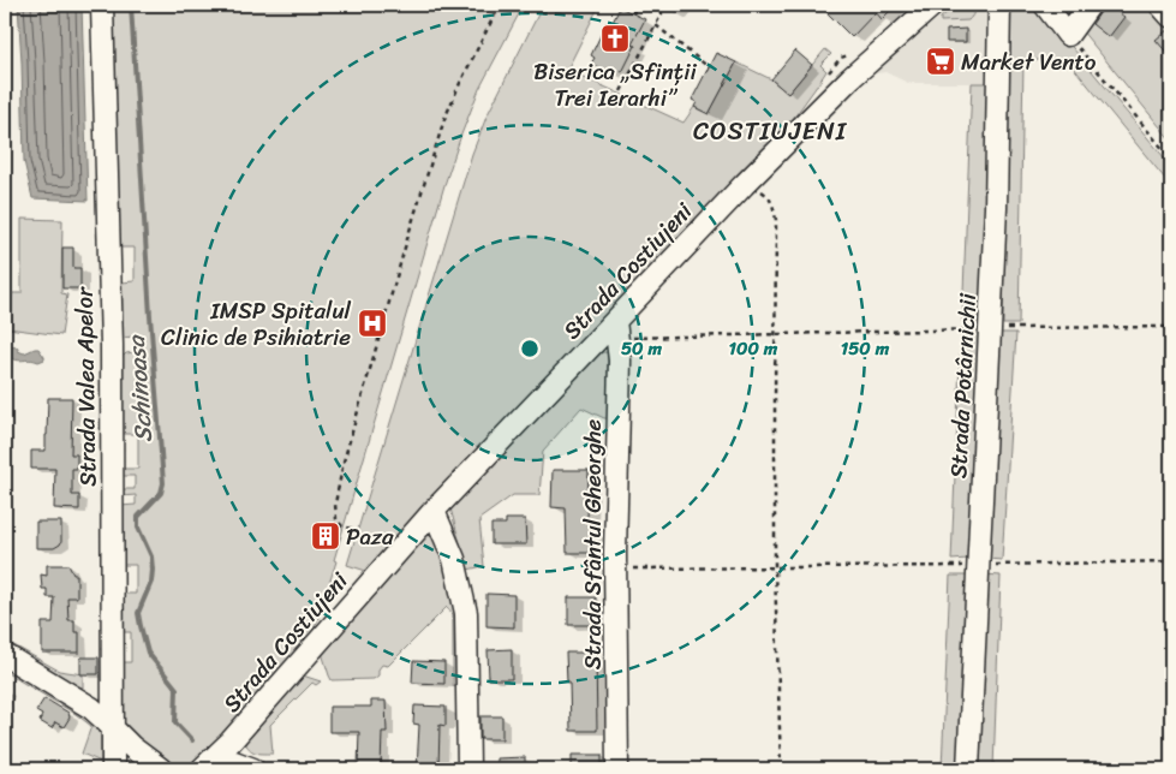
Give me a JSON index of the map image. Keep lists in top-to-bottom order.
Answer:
{
  "streets": {
    "street": [
      "Strada Costiujeni",
      "Strada Potârnichii",
      "Strada Valea Apelor",
      "Strada Sfântul Gheorghe"
    ]
  },
  "crossings": [
    ["Strada Costiujeni", "Strada Sfântul Gheorghe"]
  ],
  "districts": ["COSTIUJENI"],
  "water": ["Schinoasa"],
  "places": {
    "church": ["Biserica „Sfinții Trei Ierarhi”"],
    "supermarket": ["Market Vento"],
    "hospital": ["IMSP Spitalul Clinic de Psihiatrie"],
    "building": ["Paza"]
  },
  "rings": ["50 m", "100 m", "150 m"]
}
